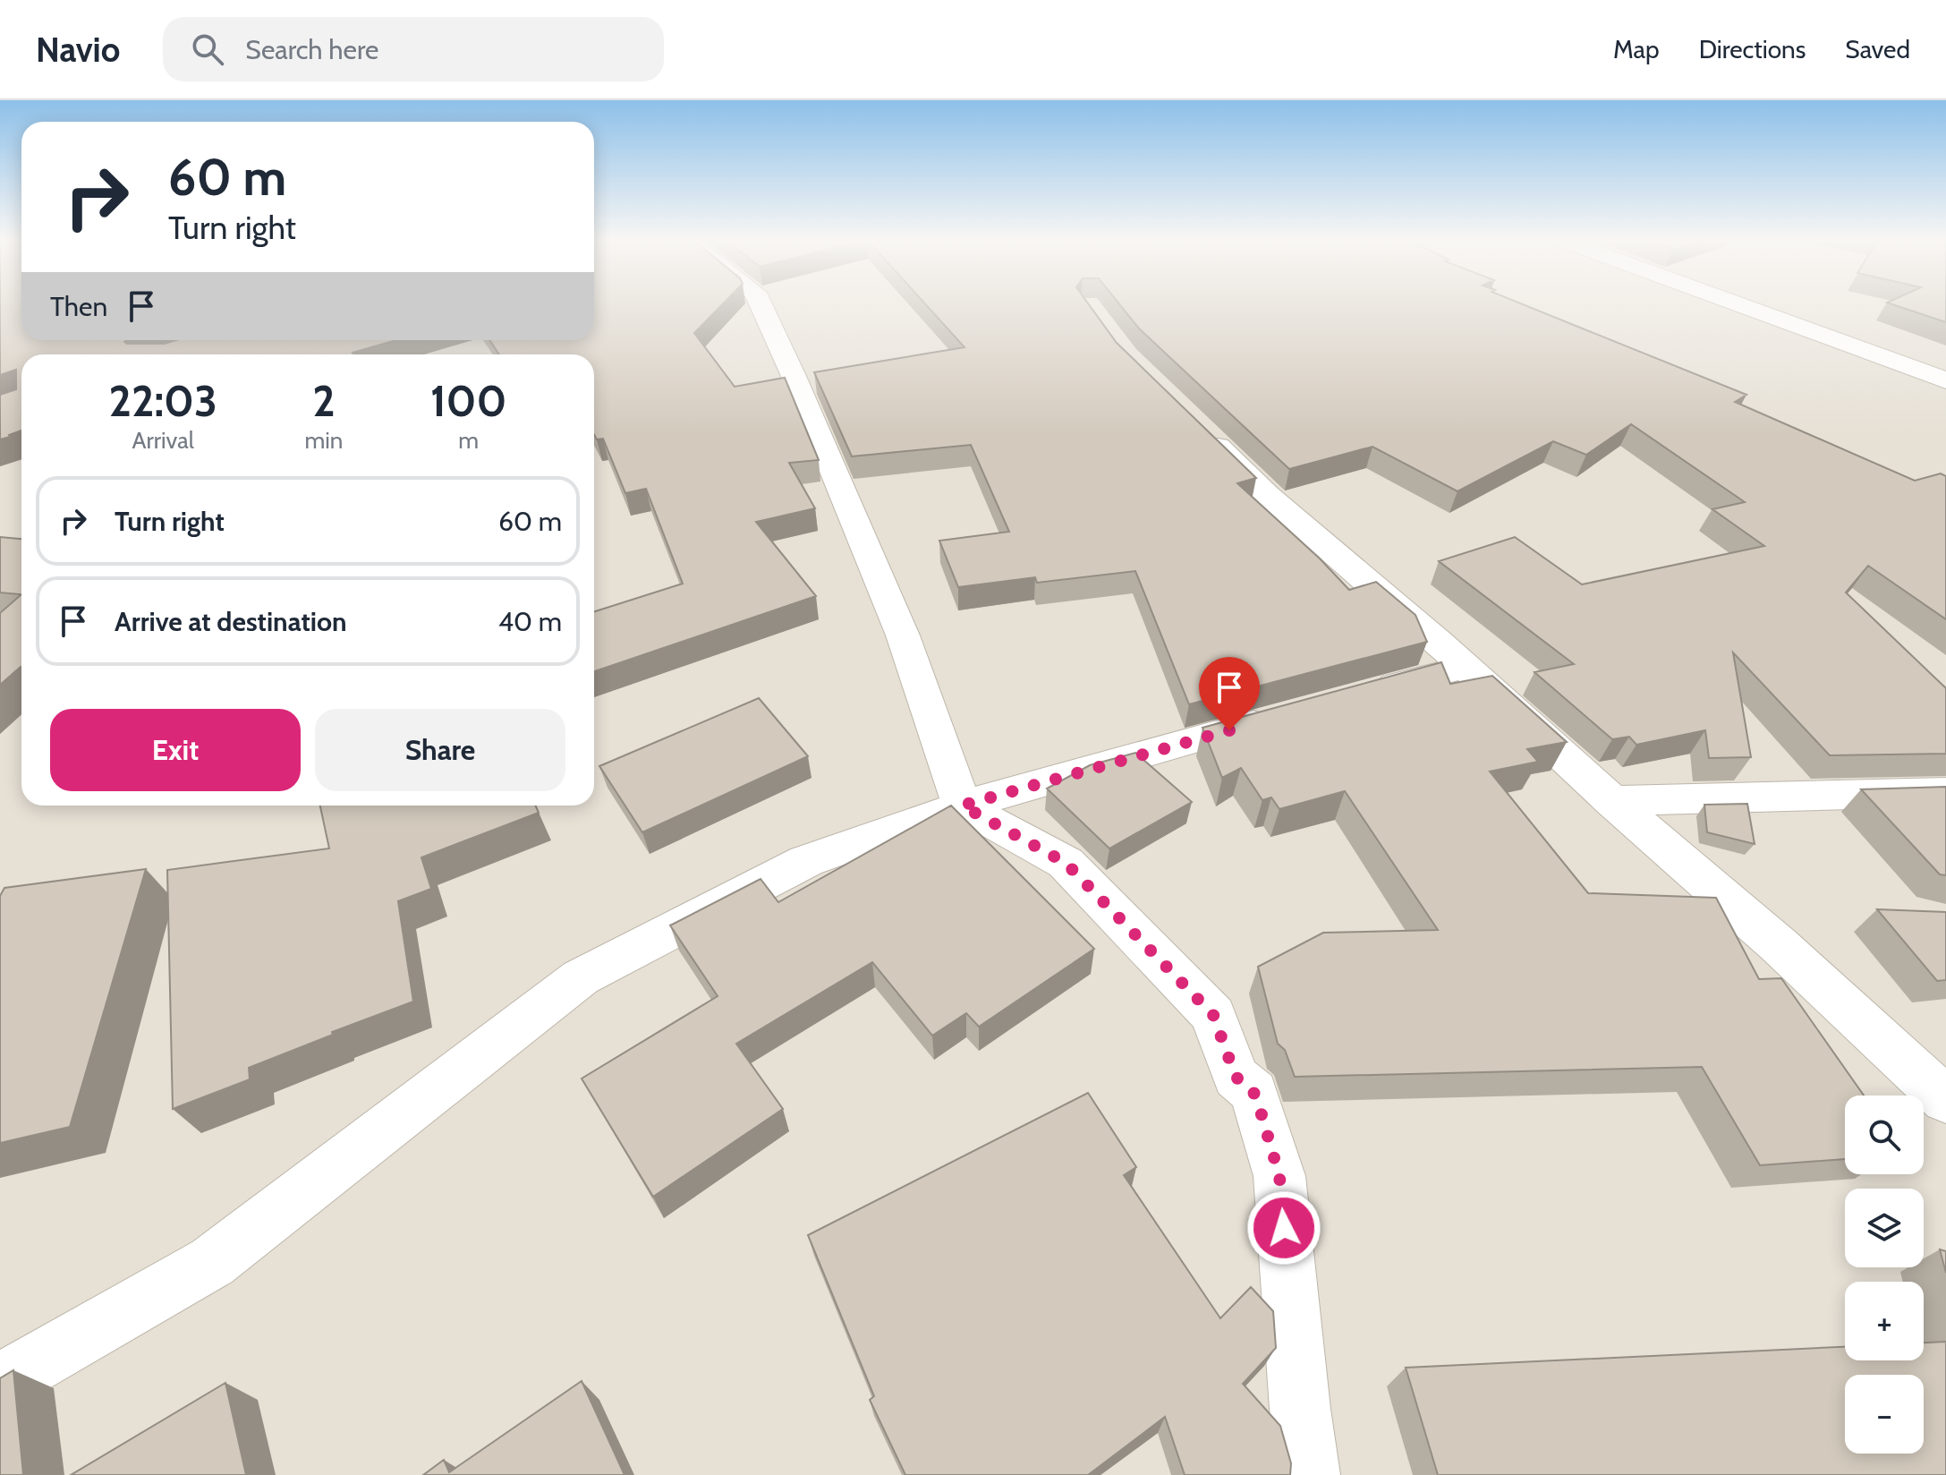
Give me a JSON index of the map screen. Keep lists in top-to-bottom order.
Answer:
{
  "page": {
    "header": "Navio",
    "search": "Search here",
    "nav": ["Map", "Directions", "Saved"],
    "turn": ["60 m", "Turn right"],
    "then": "Then",
    "eta": [
      "22:03",
      "Arrival",
      "2",
      "min",
      "100",
      "m"
    ],
    "list": [
      {
        "name": "Turn right",
        "value": "60 m"
      },
      {
        "name": "Arrive at destination",
        "value": "40 m"
      }
    ],
    "buttons": ["Exit", "Share"],
    "map_buttons": ["+", "−"]
  }
}
